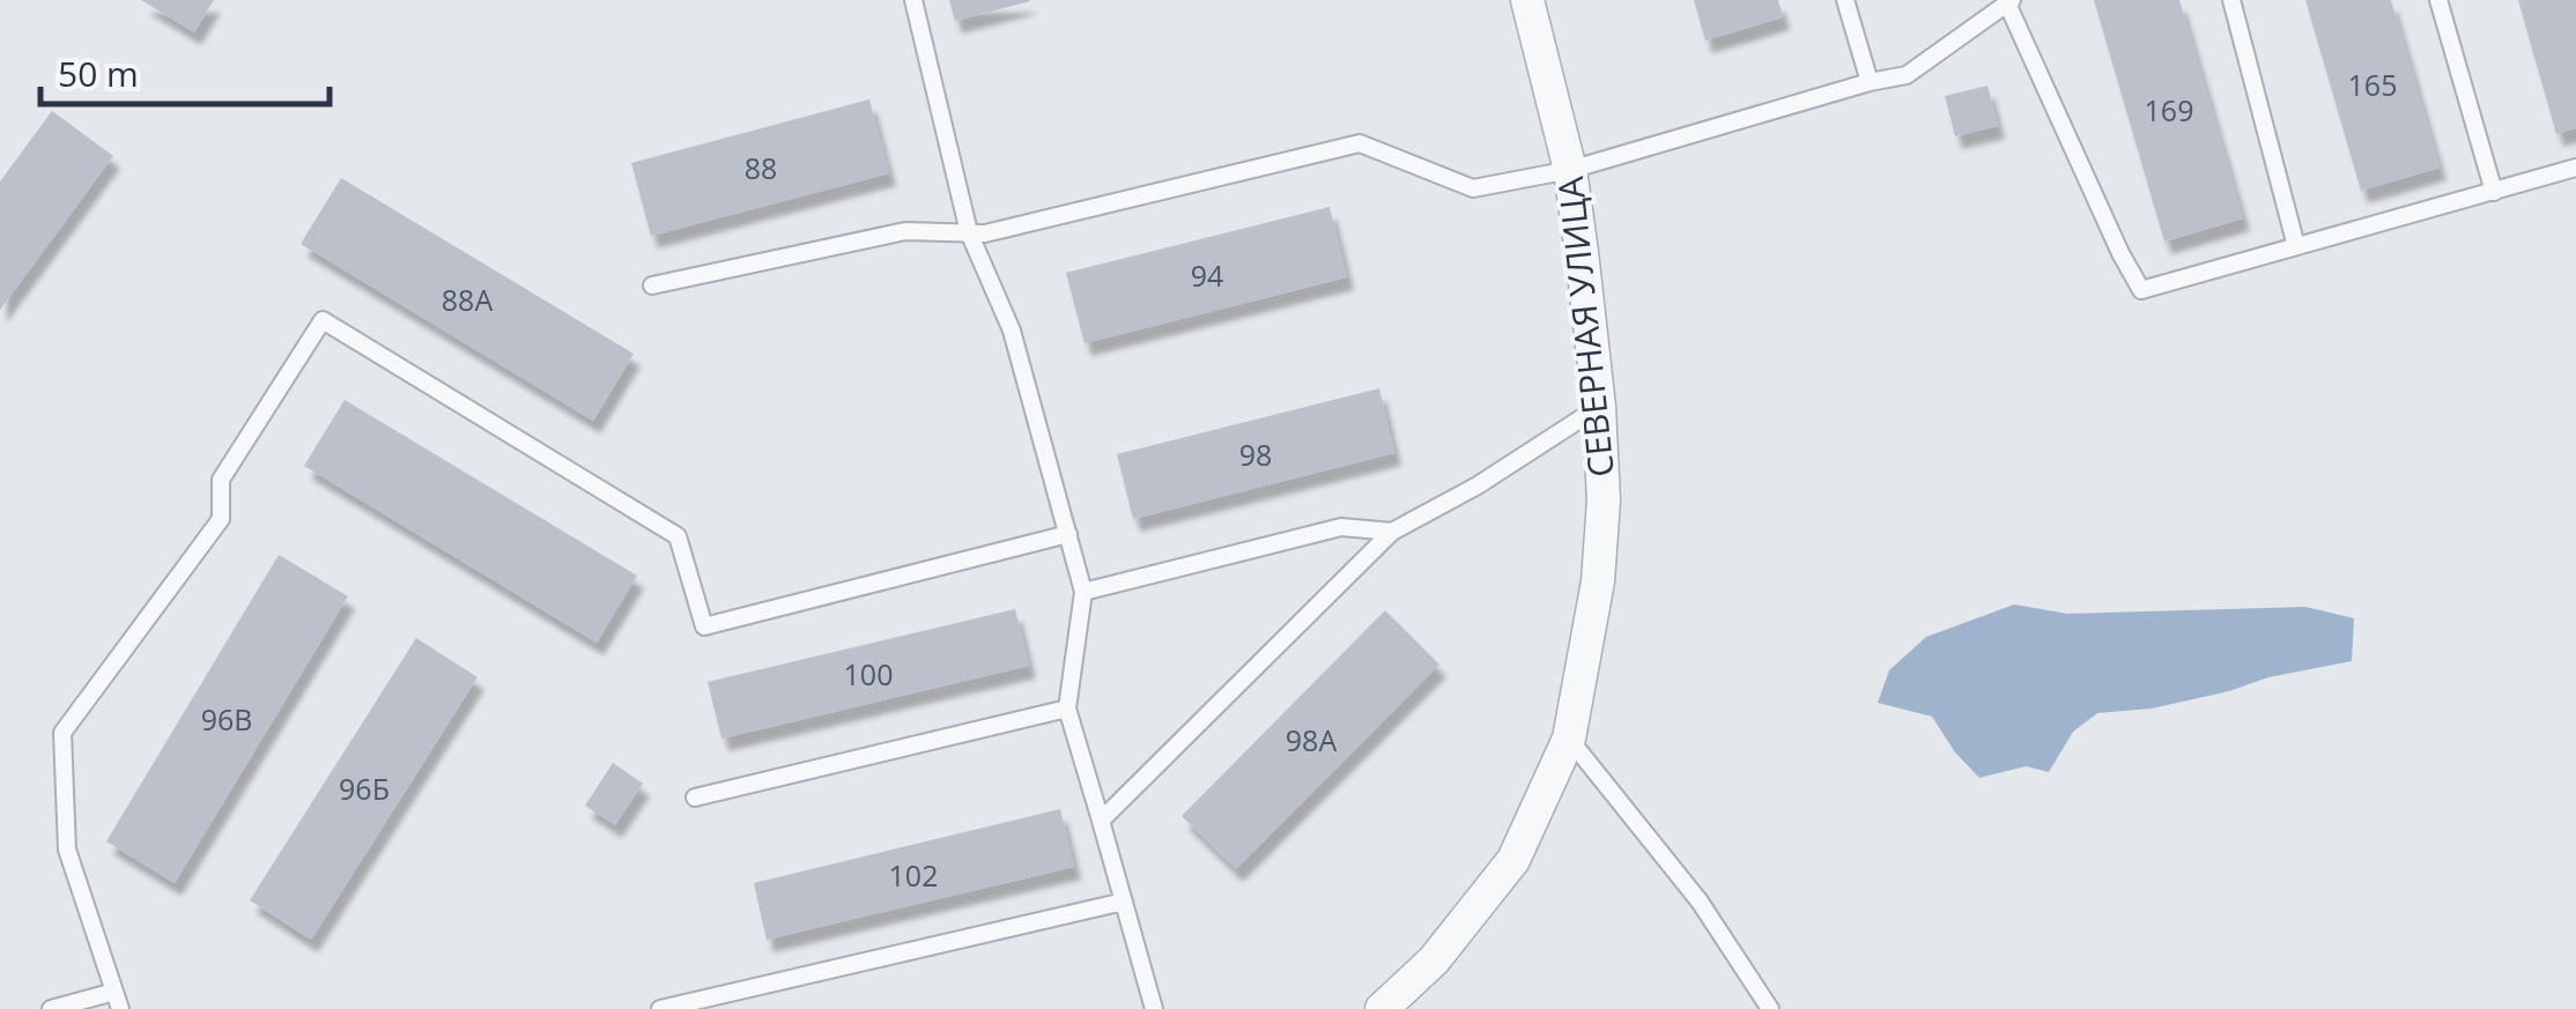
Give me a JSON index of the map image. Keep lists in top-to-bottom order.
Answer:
{
  "streets": {
    "street": ["СЕВЕРНАЯ УЛИЦА"]
  },
  "house_numbers": [
    "165",
    "169",
    "88",
    "94",
    "88А",
    "98",
    "100",
    "96В",
    "98А",
    "96Б",
    "102"
  ],
  "scale_bar": "50 m"
}
